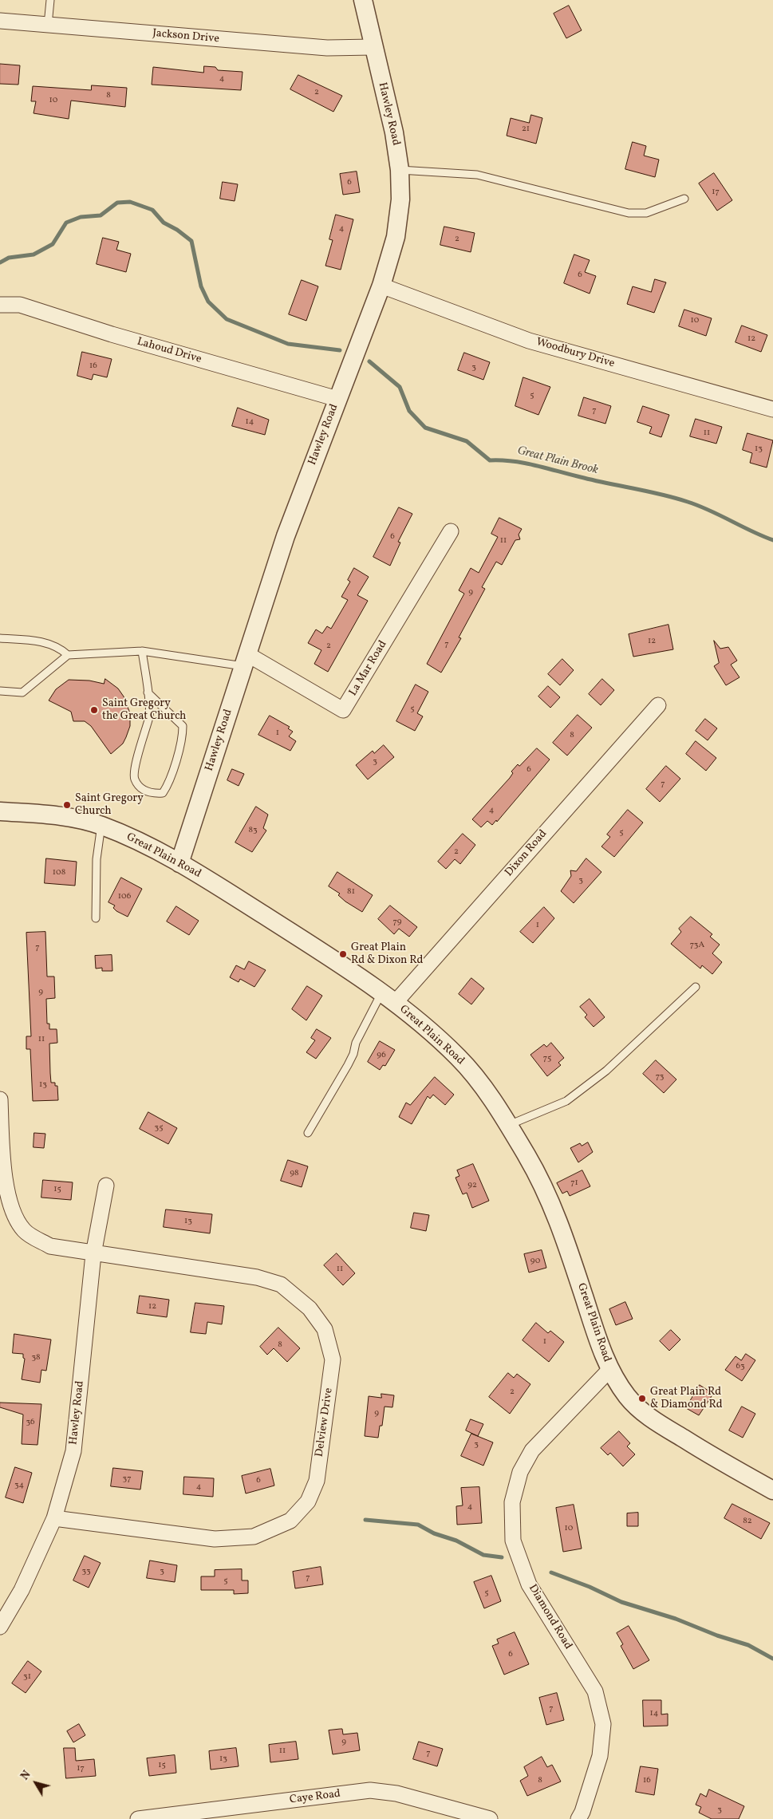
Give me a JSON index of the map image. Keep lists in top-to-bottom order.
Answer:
{
  "streets": {
    "street": [
      "Jackson Drive",
      "Hawley Road",
      "Lahoud Drive",
      "Woodbury Drive",
      "La Mar Road",
      "Dixon Road",
      "Great Plain Road",
      "Delview Drive",
      "Diamond Road",
      "Caye Road"
    ]
  },
  "crossings": [
    ["Jackson Drive", "Hawley Road"],
    ["Hawley Road", "Lahoud Drive"],
    ["Hawley Road", "Woodbury Drive"],
    ["Hawley Road", "La Mar Road"],
    ["Hawley Road", "Great Plain Road"],
    ["Hawley Road", "Delview Drive"],
    ["Dixon Road", "Great Plain Road"],
    ["Great Plain Road", "Diamond Road"]
  ],
  "water": ["Great Plain Brook"],
  "places": [
    "Saint Gregory the Great Church",
    "Saint Gregory Church",
    "Great Plain Rd & Dixon Rd",
    "Great Plain Rd & Diamond Rd"
  ],
  "house_numbers": [
    "4",
    "2",
    "8",
    "10",
    "21",
    "6",
    "17",
    "4",
    "2",
    "6",
    "10",
    "12",
    "16",
    "3",
    "5",
    "7",
    "14",
    "11",
    "13",
    "6",
    "11",
    "9",
    "12",
    "7",
    "2",
    "5",
    "1",
    "8",
    "3",
    "6",
    "7",
    "4",
    "83",
    "5",
    "2",
    "108",
    "3",
    "81",
    "106",
    "79",
    "1",
    "73A",
    "7",
    "9",
    "11",
    "96",
    "75",
    "73",
    "13",
    "35",
    "98",
    "71",
    "92",
    "15",
    "13",
    "90",
    "11",
    "12",
    "1",
    "8",
    "38",
    "63",
    "2",
    "9",
    "36",
    "3",
    "37",
    "6",
    "34",
    "4",
    "4",
    "82",
    "10",
    "33",
    "3",
    "7",
    "5",
    "5",
    "6",
    "31",
    "7",
    "14",
    "9",
    "11",
    "7",
    "13",
    "15",
    "17",
    "8",
    "16",
    "3"
  ],
  "north": "top left"
}
